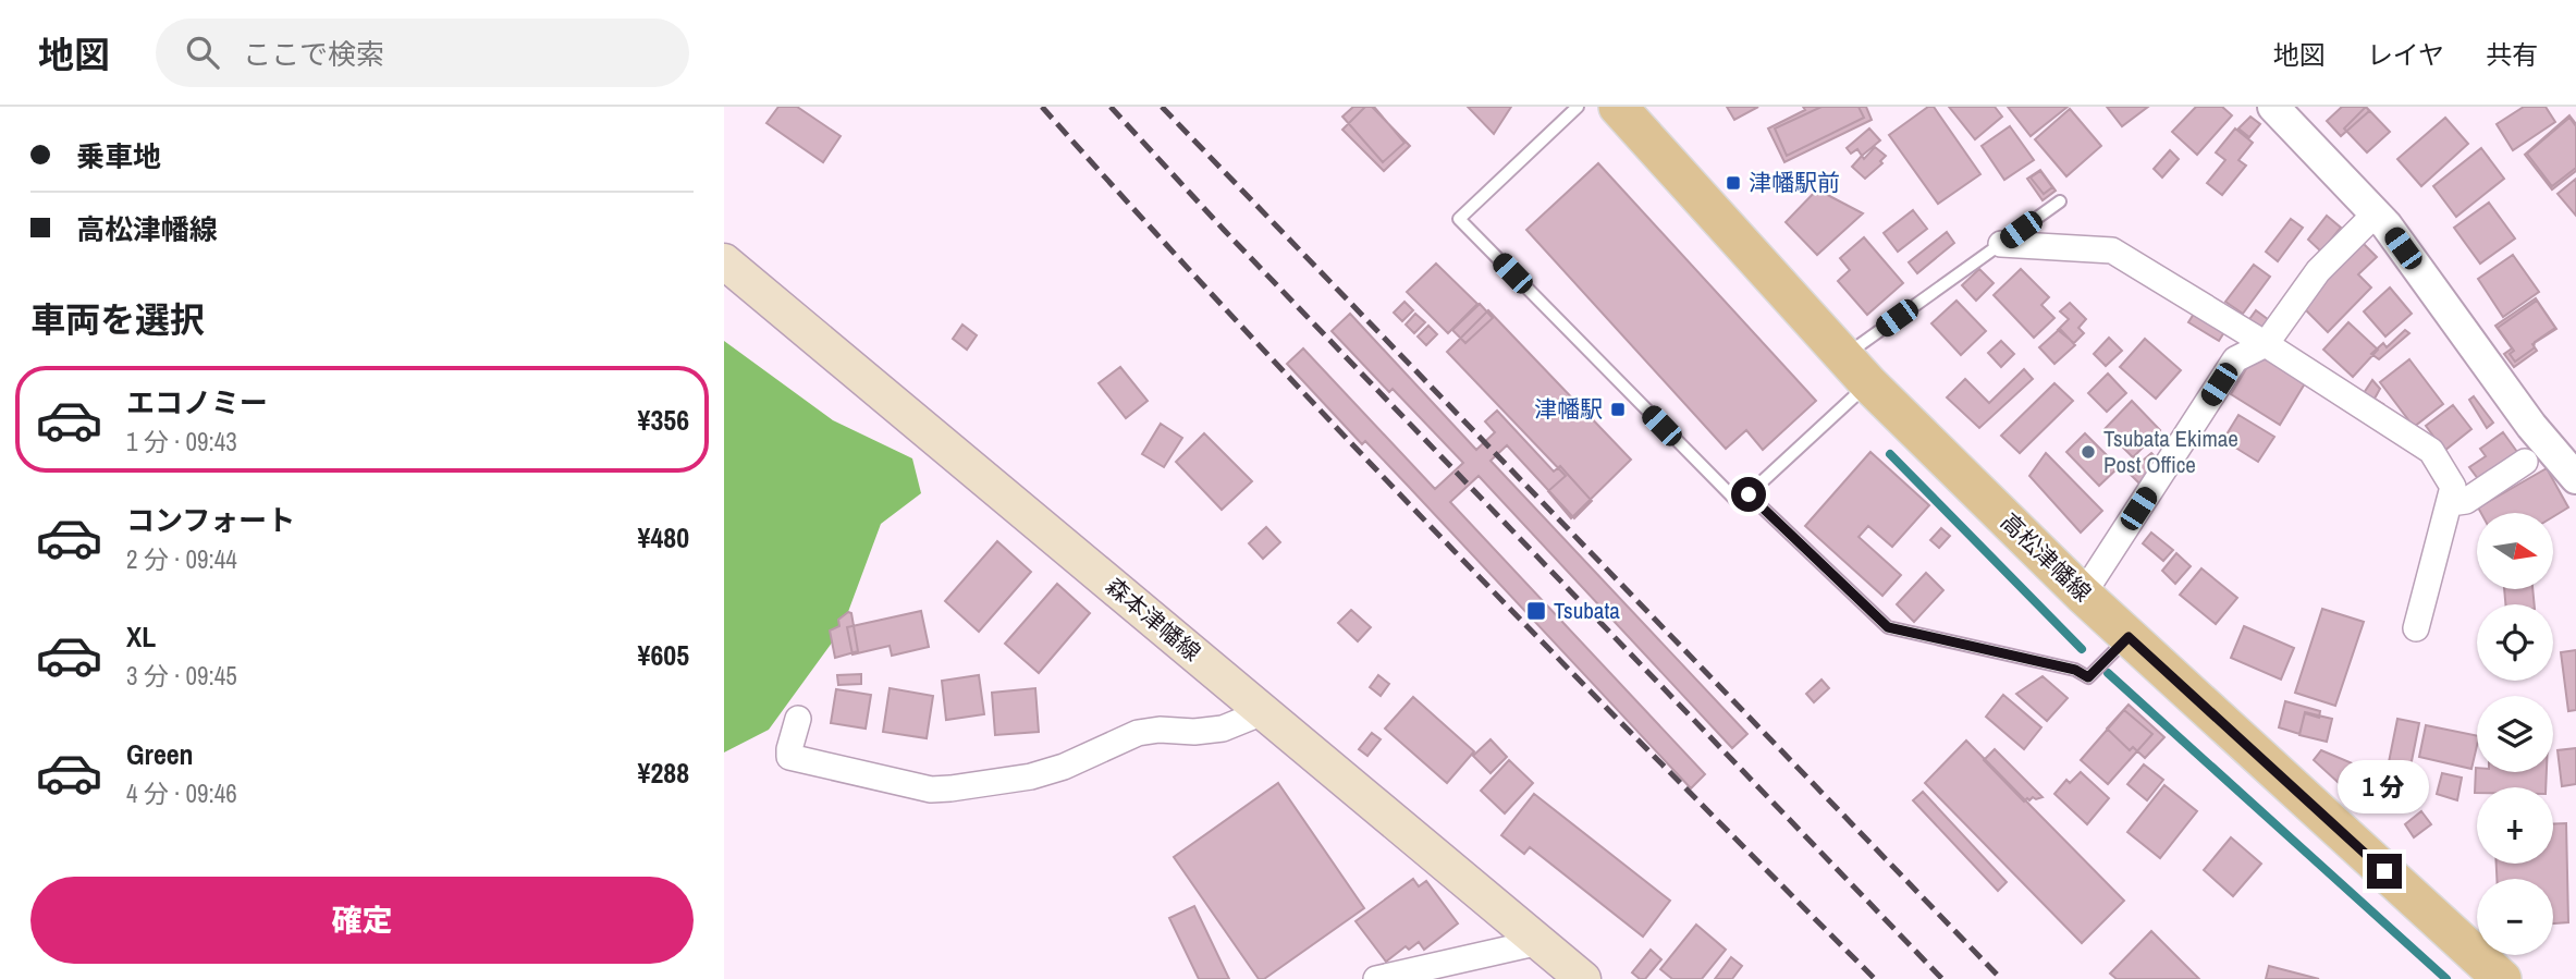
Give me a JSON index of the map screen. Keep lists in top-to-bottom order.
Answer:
{
  "streets": {
    "main road": ["高松津幡線", "森本津幡線"]
  },
  "places": {
    "transit": ["津幡駅前", "津幡駅", "Tsubata"],
    "other": ["Tsubata Ekimae Post Office"]
  },
  "north": "right",
  "page": {
    "header": "地図",
    "search": "ここで検索",
    "nav": ["地図", "レイヤ", "共有"],
    "banner": ["乗車地", "高松津幡線"],
    "heading": "車両を選択",
    "list": [
      {
        "name": "エコノミー",
        "note": "1 分 · 09:43",
        "value": "¥356"
      },
      {
        "name": "コンフォート",
        "note": "2 分 · 09:44",
        "value": "¥480"
      },
      {
        "name": "XL",
        "note": "3 分 · 09:45",
        "value": "¥605"
      },
      {
        "name": "Green",
        "note": "4 分 · 09:46",
        "value": "¥288"
      }
    ],
    "map_buttons": ["+", "−"],
    "bubble": "1 分",
    "buttons": "確定"
  }
}
